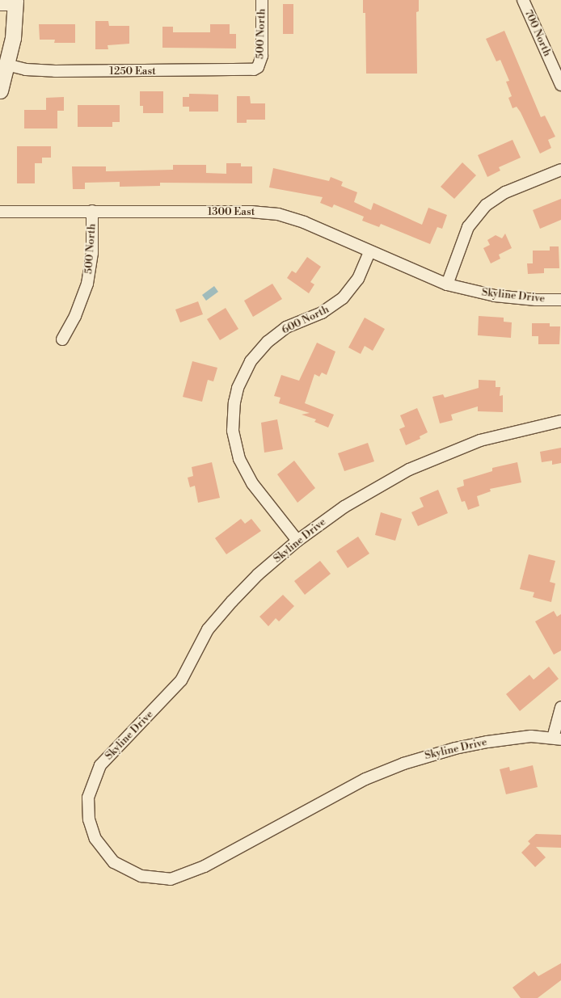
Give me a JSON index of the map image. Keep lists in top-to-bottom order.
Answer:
{
  "streets": {
    "street": [
      "700 North",
      "500 North",
      "1250 East",
      "1300 East",
      "Skyline Drive",
      "600 North"
    ]
  },
  "crossings": [
    ["500 North", "1250 East"],
    ["500 North", "1300 East"],
    ["1300 East", "Skyline Drive"],
    ["1300 East", "600 North"],
    ["Skyline Drive", "600 North"]
  ]
}
